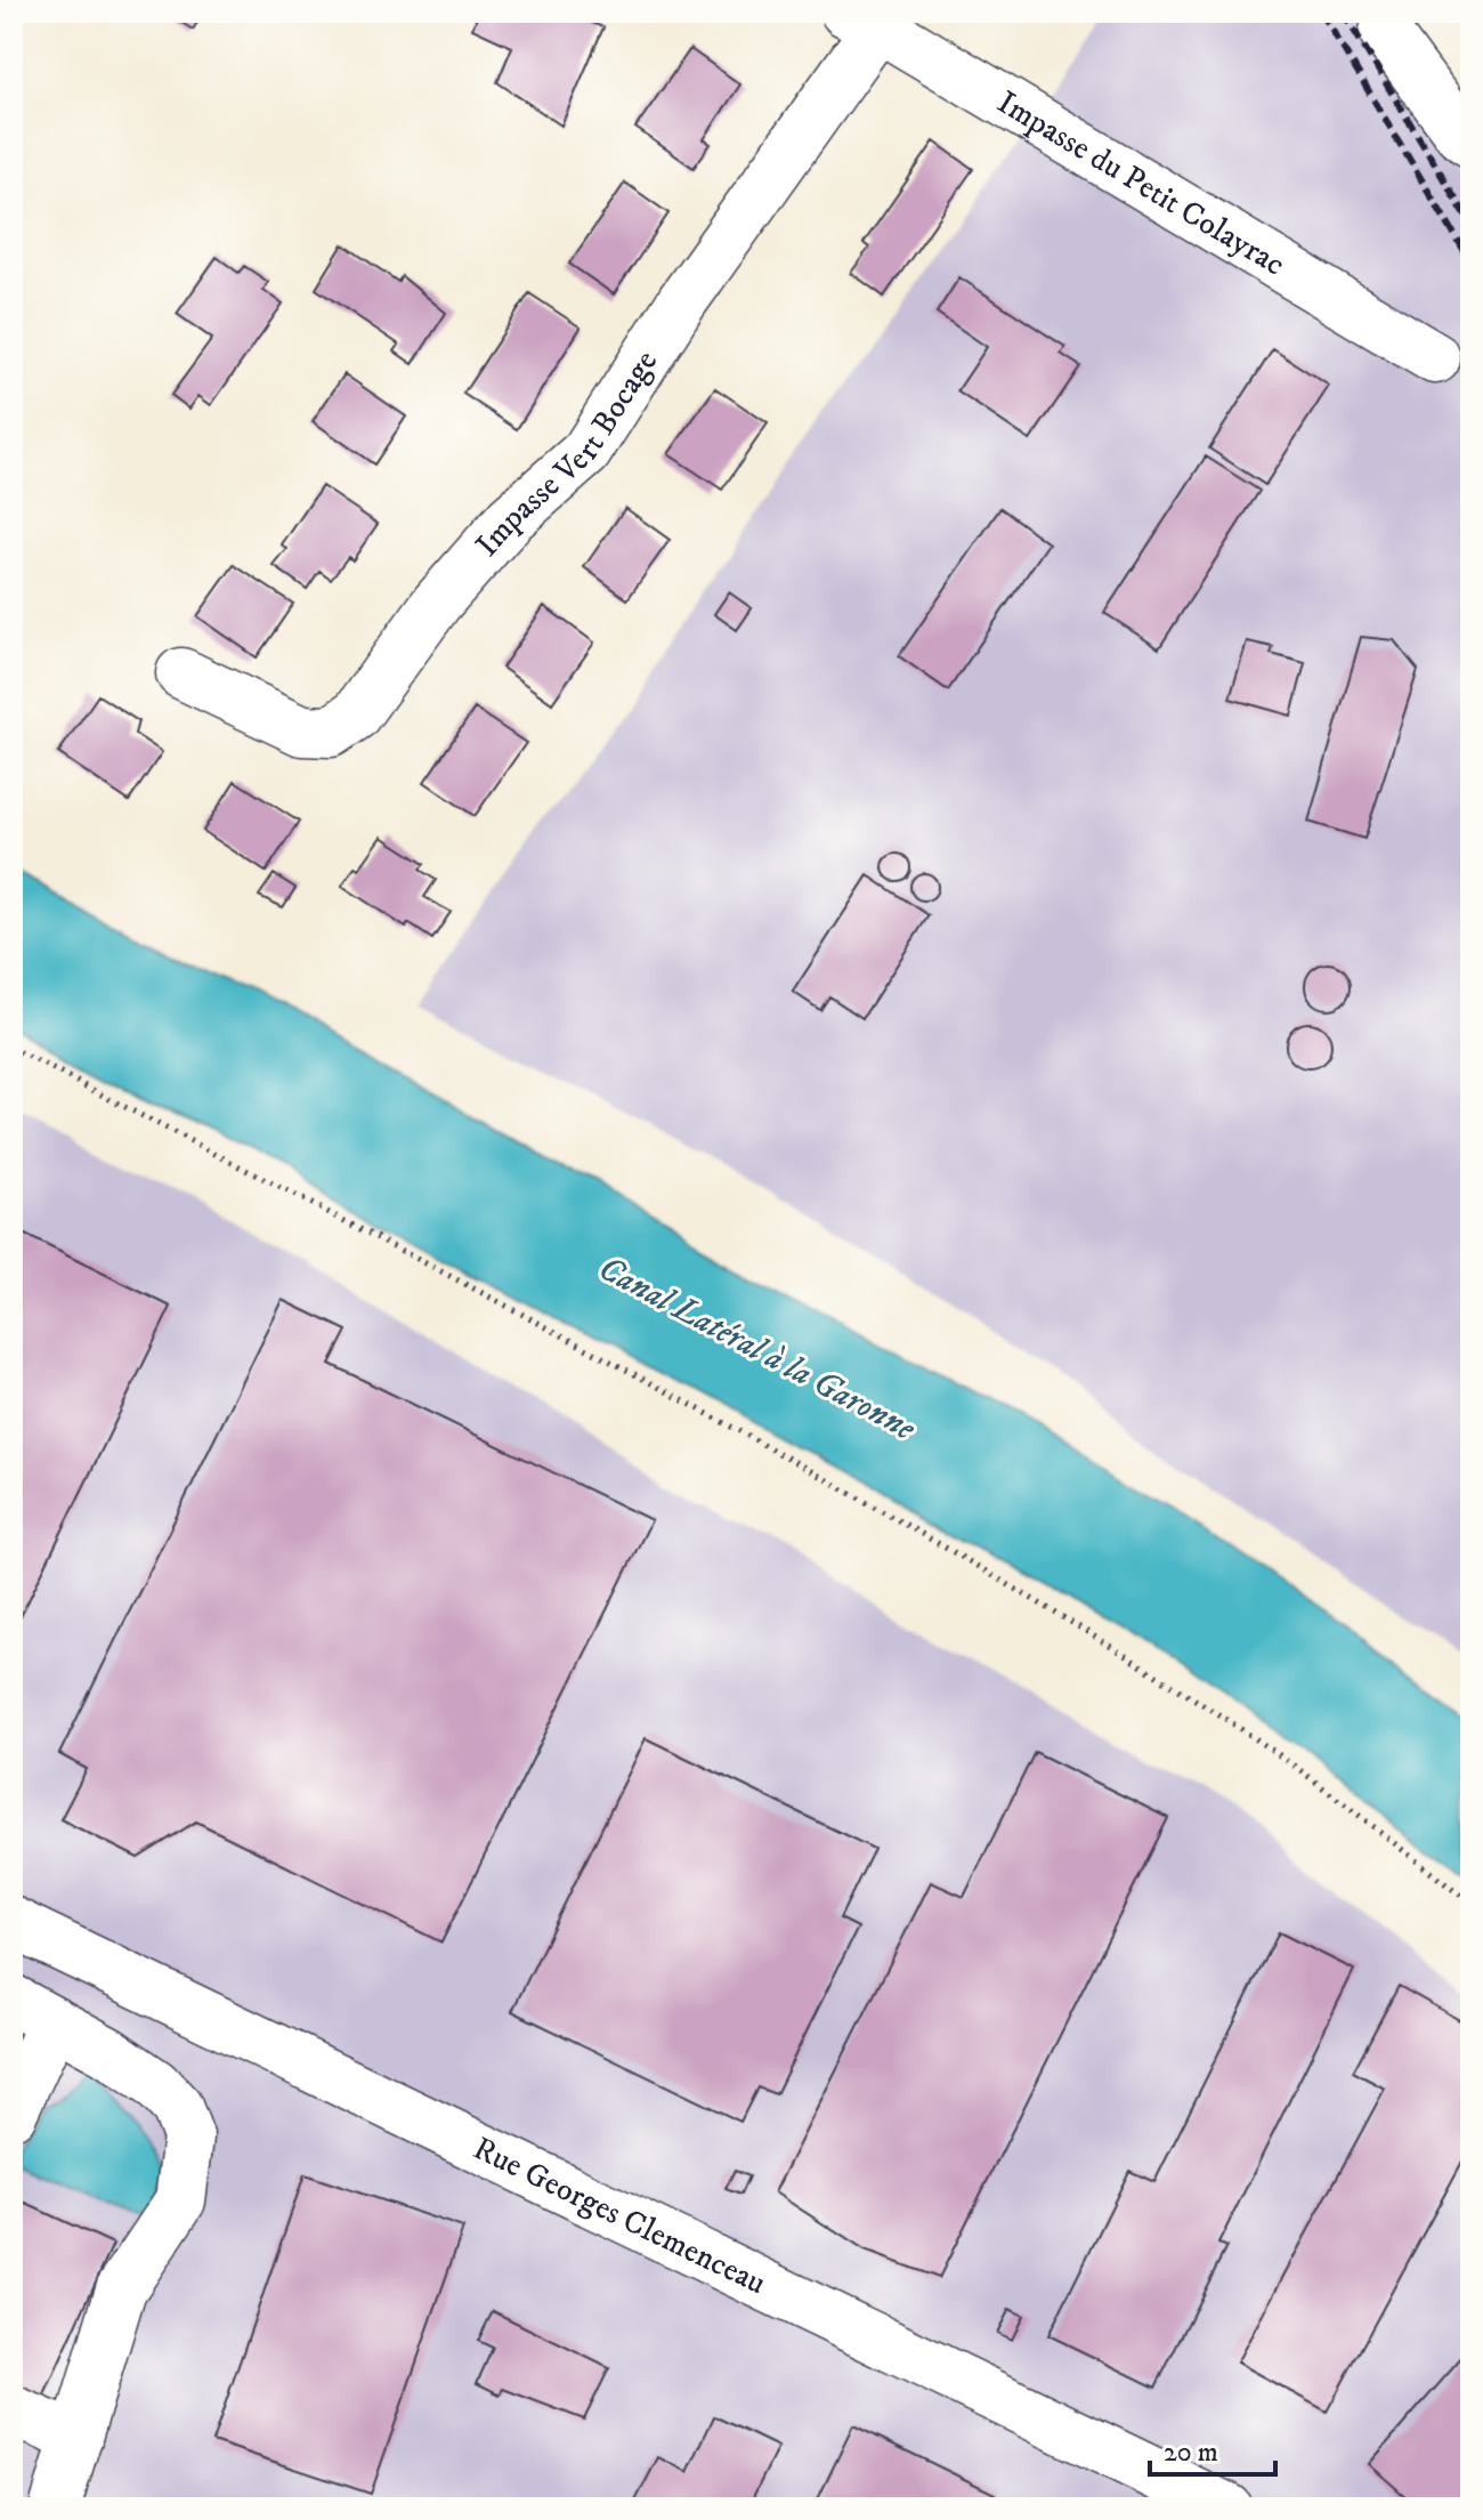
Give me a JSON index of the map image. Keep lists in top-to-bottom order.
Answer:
{
  "streets": {
    "street": ["Impasse du Petit Colayrac", "Impasse Vert Bocage", "Rue Georges Clemenceau"]
  },
  "crossings": [
    ["Impasse du Petit Colayrac", "Impasse Vert Bocage"]
  ],
  "water": ["Canal Latéral à la Garonne"],
  "scale_bar": "20 m"
}
